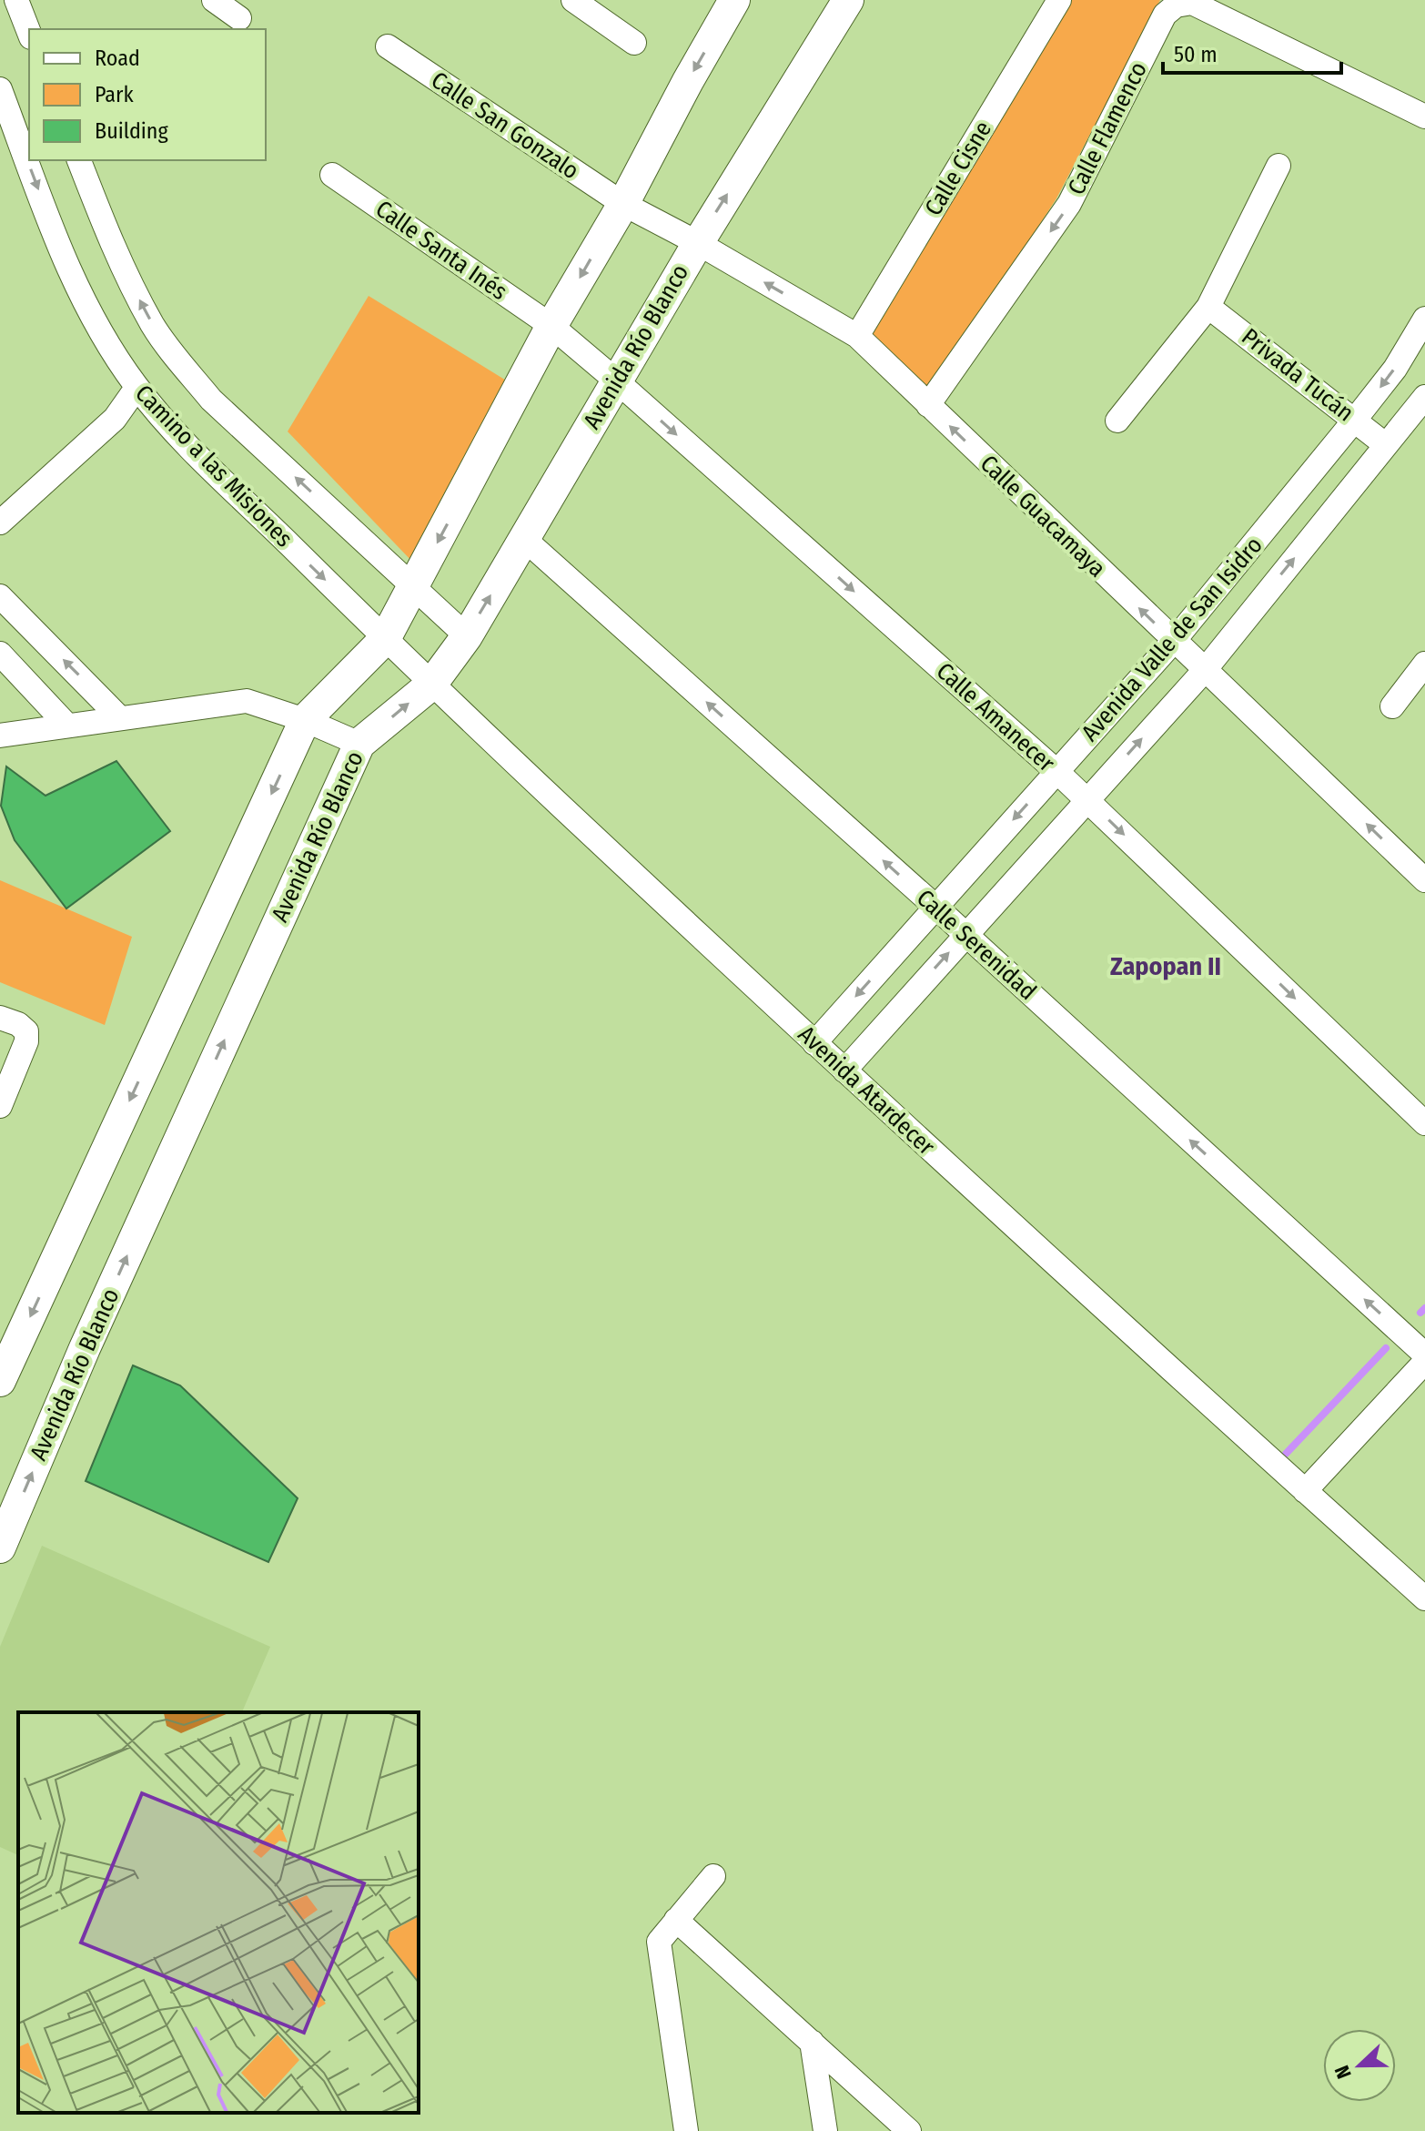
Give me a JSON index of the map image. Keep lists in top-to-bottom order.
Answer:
{
  "streets": {
    "street": [
      "Calle San Gonzalo",
      "Calle Flamenco",
      "Calle Cisne",
      "Calle Santa Inés",
      "Avenida Río Blanco",
      "Privada Tucán",
      "Camino a las Misiones",
      "Calle Guacamaya",
      "Avenida Valle de San Isidro",
      "Calle Amanecer",
      "Calle Serenidad",
      "Avenida Atardecer"
    ]
  },
  "crossings": [
    ["Calle San Gonzalo", "Calle Guacamaya"],
    ["Calle Flamenco", "Calle Guacamaya"],
    ["Calle Cisne", "Calle Guacamaya"],
    ["Calle Santa Inés", "Calle Amanecer"],
    ["Avenida Río Blanco", "Camino a las Misiones"],
    ["Avenida Río Blanco", "Calle Guacamaya"],
    ["Avenida Río Blanco", "Calle Amanecer"],
    ["Avenida Río Blanco", "Calle Serenidad"],
    ["Avenida Río Blanco", "Avenida Atardecer"],
    ["Privada Tucán", "Avenida Valle de San Isidro"],
    ["Camino a las Misiones", "Avenida Atardecer"],
    ["Calle Guacamaya", "Avenida Valle de San Isidro"],
    ["Avenida Valle de San Isidro", "Calle Amanecer"],
    ["Avenida Valle de San Isidro", "Calle Serenidad"],
    ["Avenida Valle de San Isidro", "Avenida Atardecer"]
  ],
  "one_way": ["Calle Guacamaya", "Calle Amanecer", "Calle Serenidad"],
  "districts": ["Zapopan II"],
  "legend": ["Road", "Park", "Building"],
  "scale_bar": "50 m",
  "north": "left"
}
